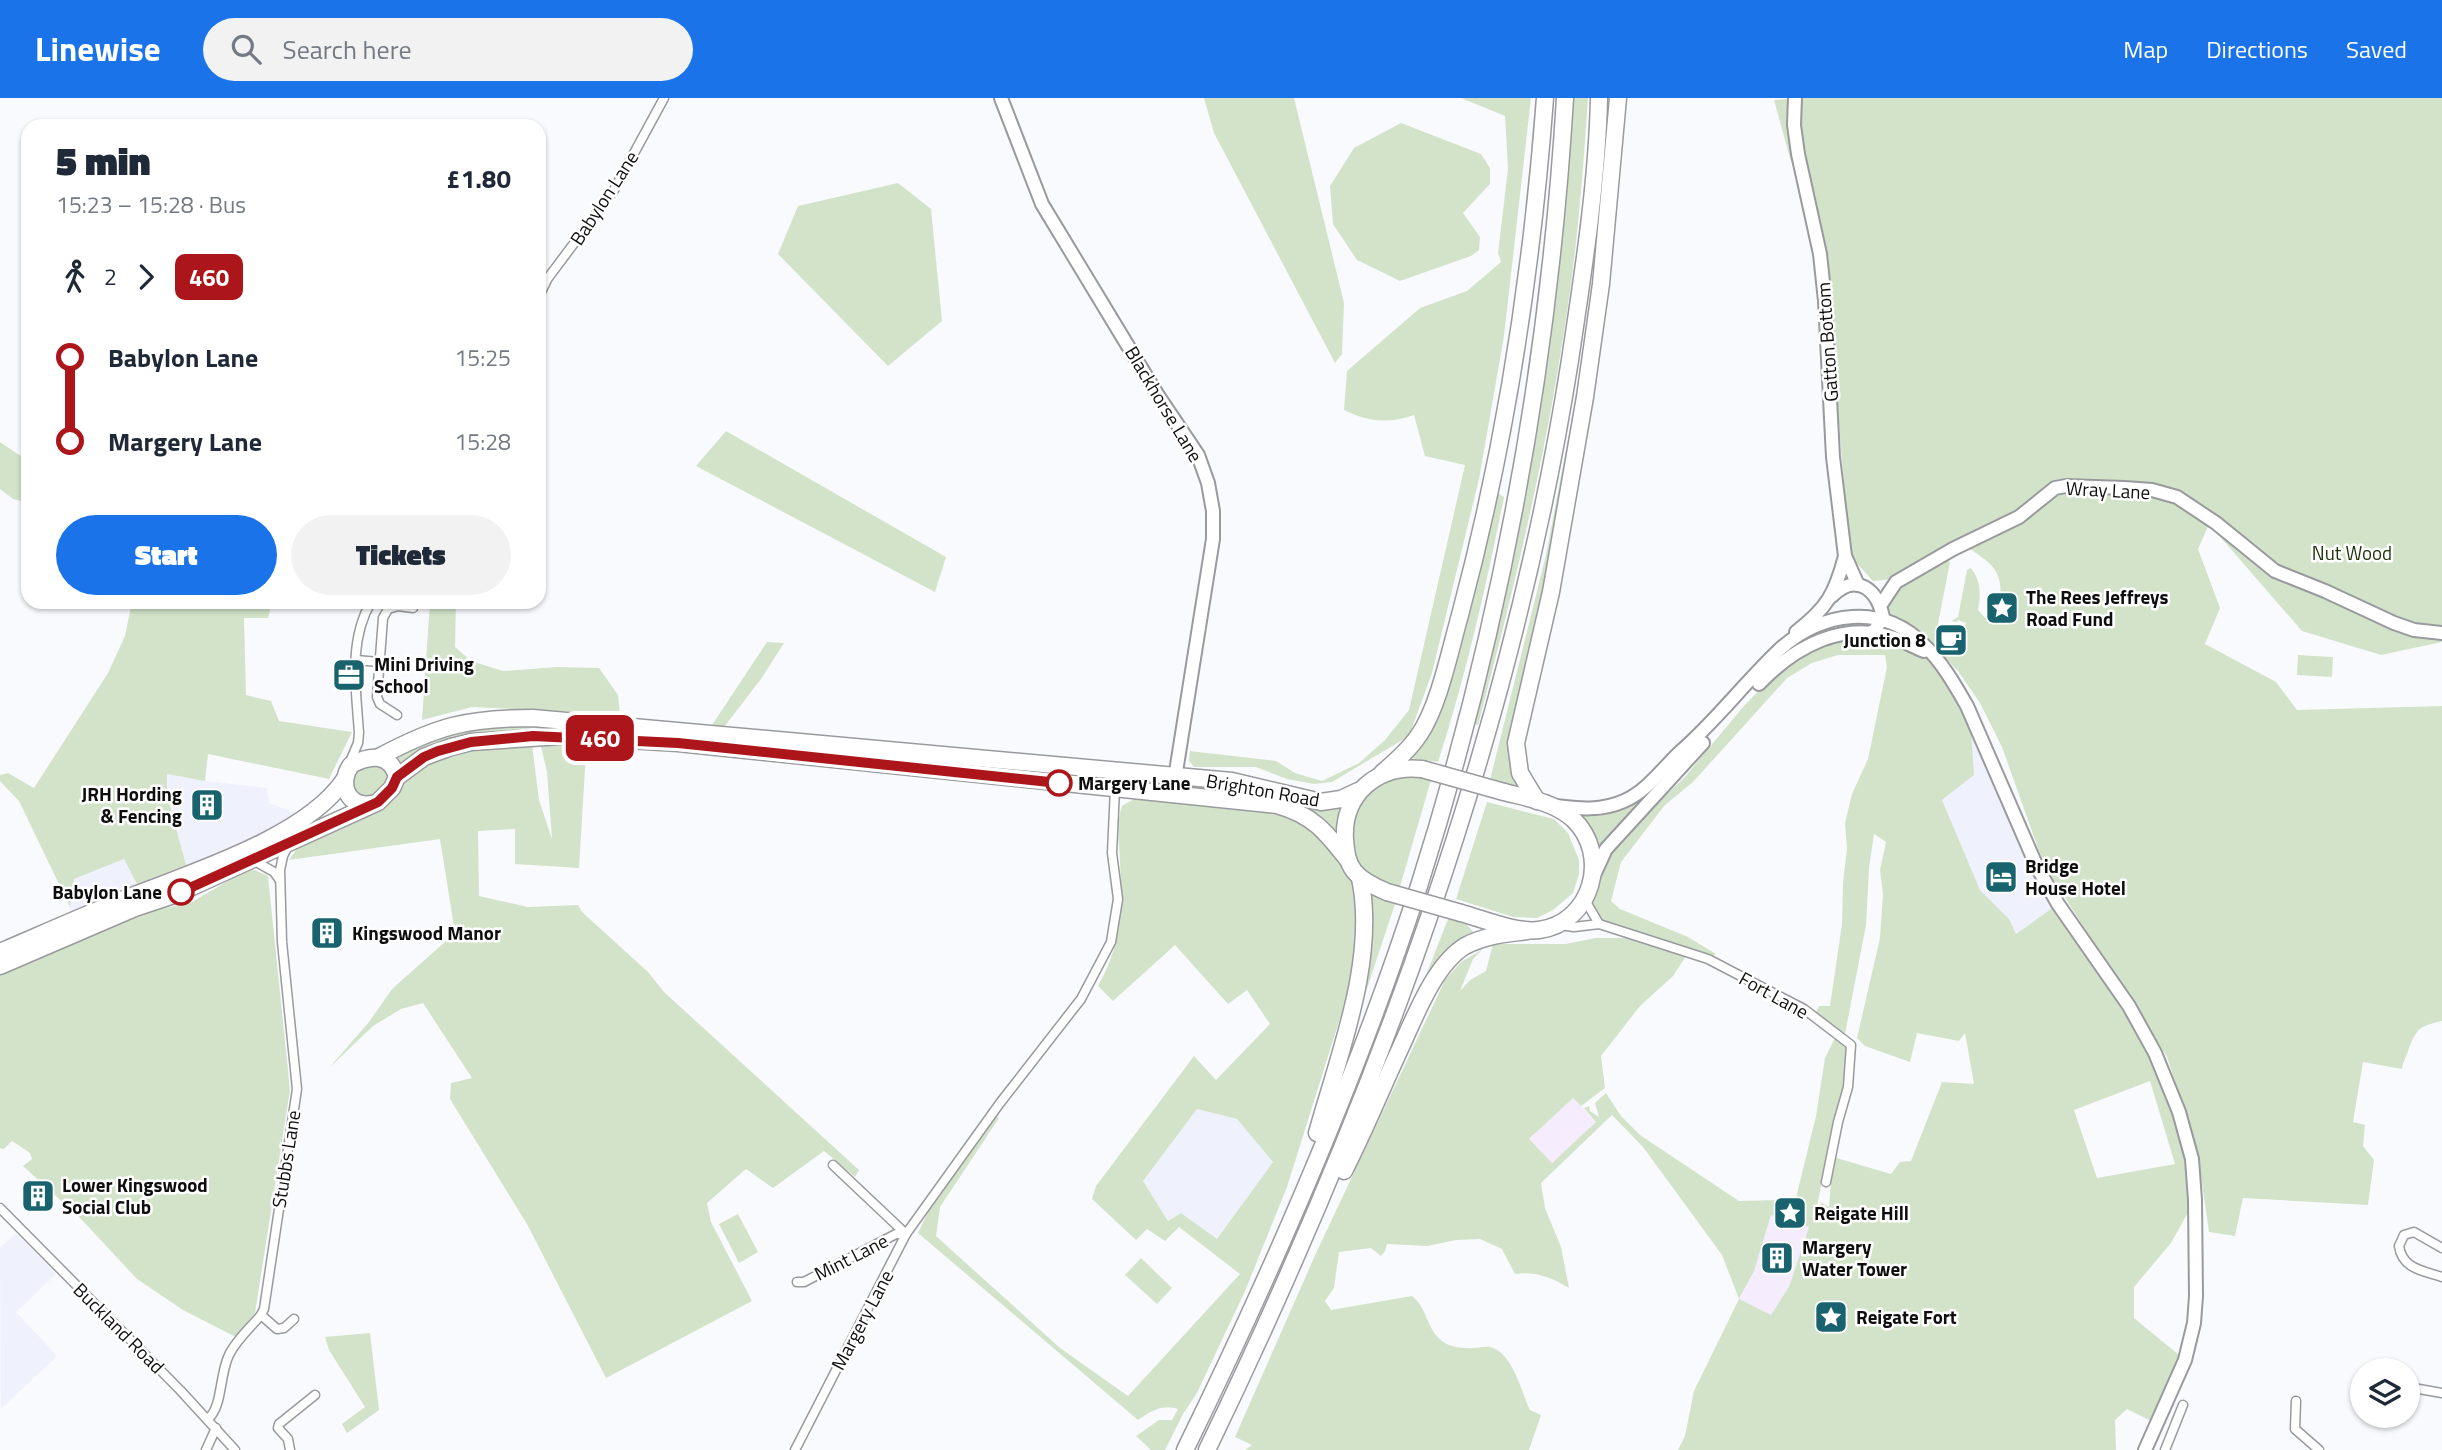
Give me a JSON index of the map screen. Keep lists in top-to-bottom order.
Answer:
{
  "streets": {
    "highway": ["Brighton Road"],
    "street": [
      "Babylon Lane",
      "Gatton Bottom",
      "Blackhorse Lane",
      "Wray Lane",
      "Fort Lane",
      "Stubbs Lane",
      "Mint Lane",
      "Margery Lane",
      "Buckland Road"
    ]
  },
  "crossings": [
    ["Gatton Bottom", "Wray Lane"],
    ["Blackhorse Lane", "Brighton Road"],
    ["Brighton Road", "Margery Lane"],
    ["Mint Lane", "Margery Lane"]
  ],
  "parks": ["Nut Wood"],
  "places": {
    "place": ["The Rees Jeffreys Road Fund", "Reigate Hill", "Reigate Fort"],
    "cafe": ["Junction 8"],
    "office": ["Mini Driving School"],
    "other": ["Margery Lane", "Babylon Lane"],
    "building": [
      "JRH Hording & Fencing",
      "Kingswood Manor",
      "Lower Kingswood Social Club",
      "Margery Water Tower"
    ],
    "hotel": ["Bridge House Hotel"]
  },
  "lines": ["bus line 460"],
  "page": {
    "header": "Linewise",
    "search": "Search here",
    "nav": ["Map", "Directions", "Saved"],
    "on_map": "460",
    "heading": ["5 min", "15:23 – 15:28 · Bus", "£1.80"],
    "legs": ["2", "460"],
    "list": [
      {
        "name": "Babylon Lane",
        "value": "15:25"
      },
      {
        "name": "Margery Lane",
        "value": "15:28"
      }
    ],
    "buttons": ["Start", "Tickets"]
  }
}
